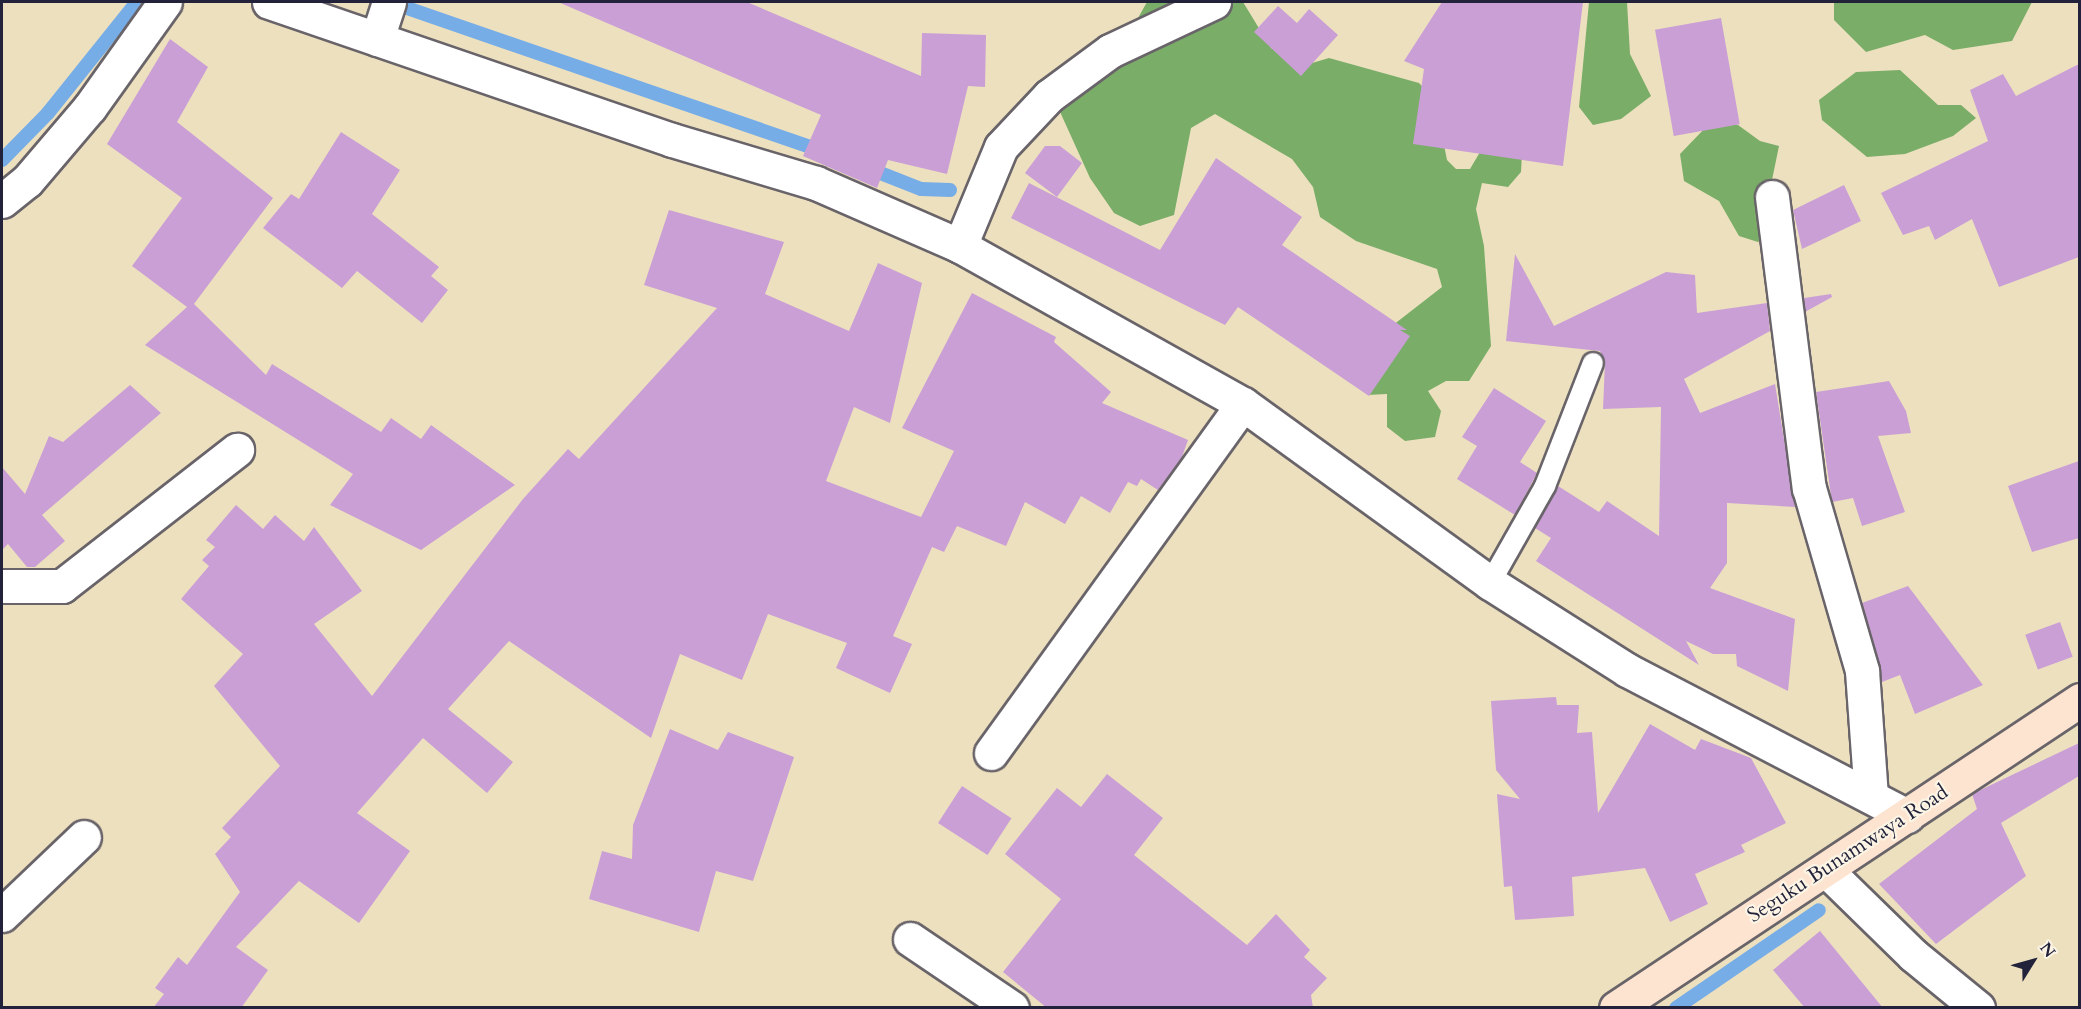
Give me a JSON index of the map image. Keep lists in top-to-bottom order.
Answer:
{
  "streets": {
    "main road": ["Seguku Bunamwaya Road"]
  },
  "north": "top right"
}
